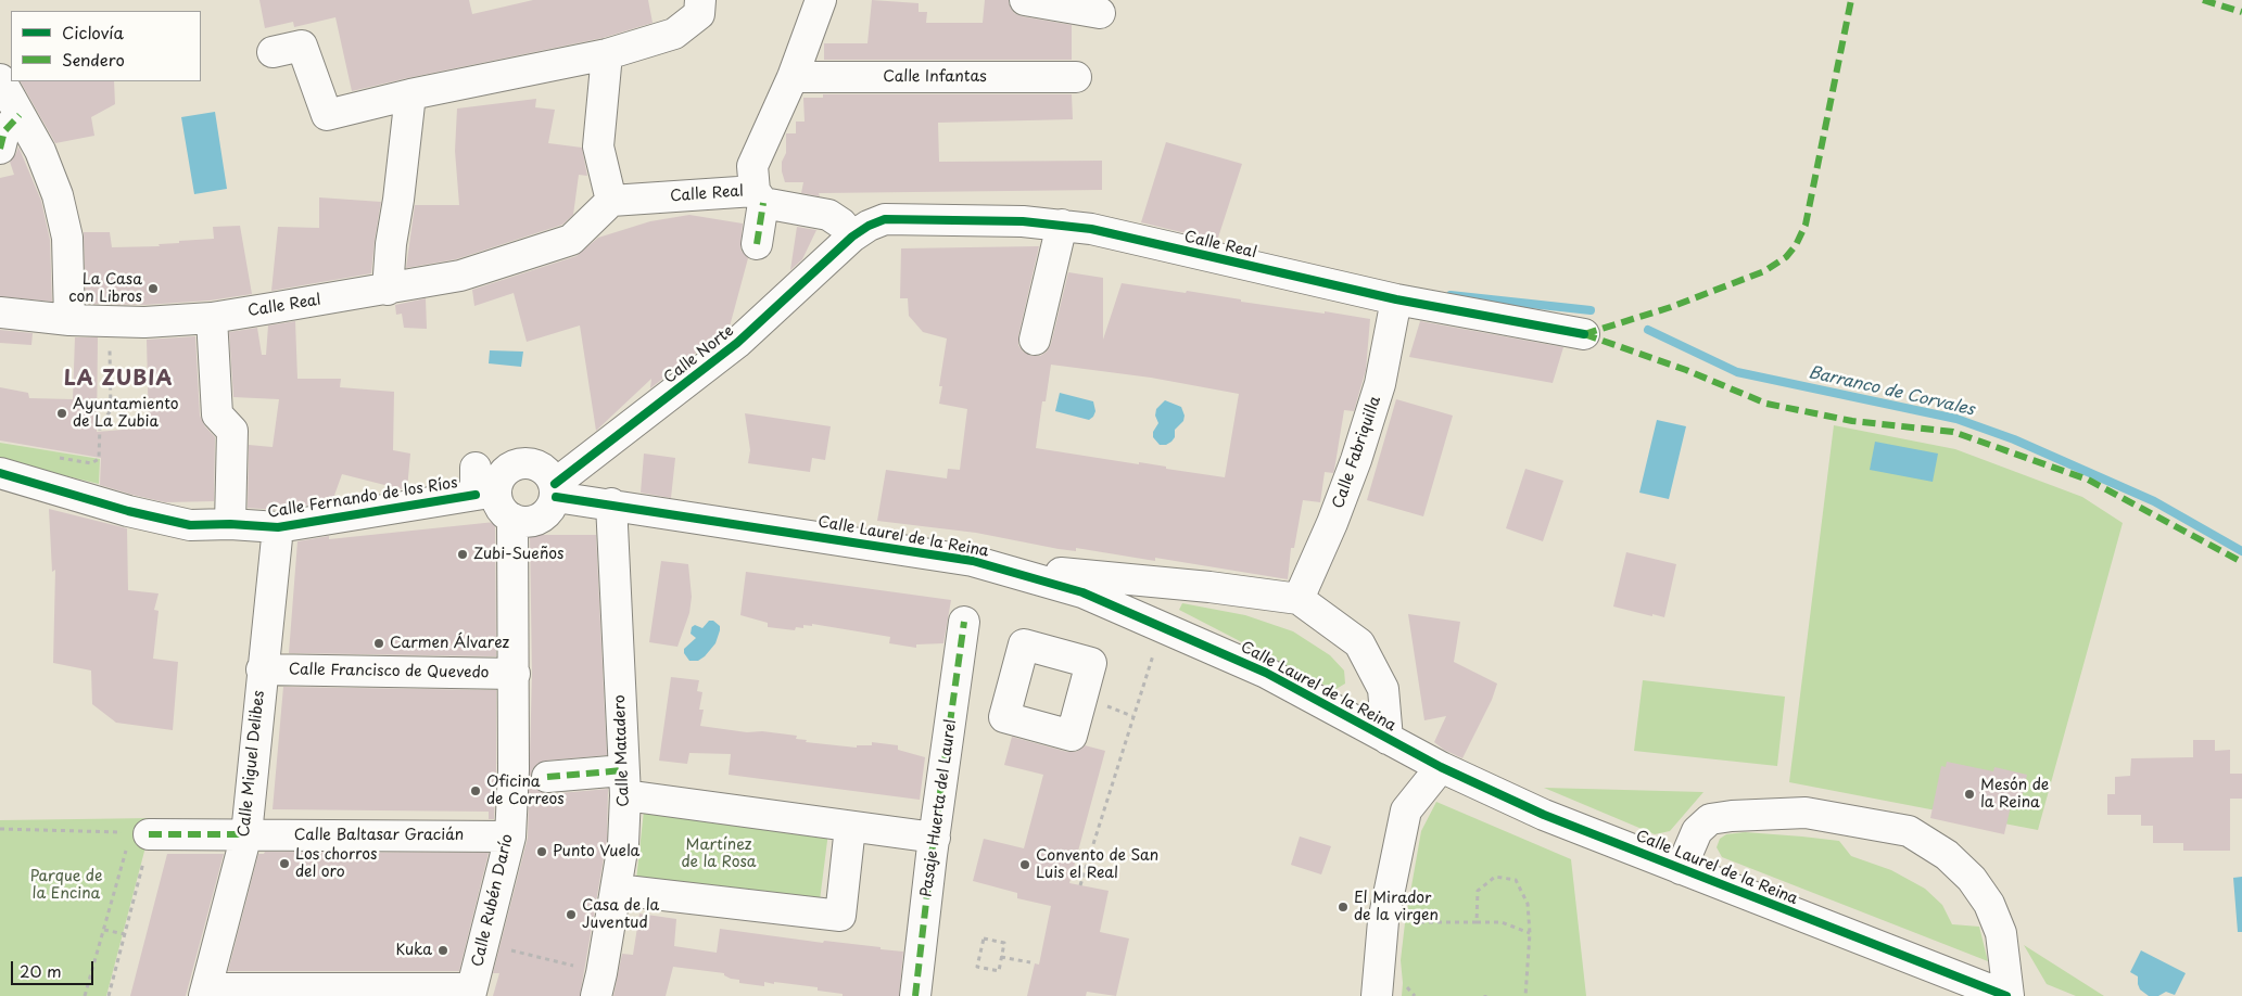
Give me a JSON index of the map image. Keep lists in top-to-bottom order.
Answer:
{
  "streets": {
    "street": [
      "Calle Infantas",
      "Calle Real",
      "Calle Norte",
      "Calle Fabriquilla",
      "Calle Fernando de los Ríos",
      "Calle Laurel de la Reina",
      "Calle Francisco de Quevedo",
      "Calle Matadero",
      "Calle Miguel Delibes",
      "Pasaje Huerta del Laurel",
      "Calle Baltasar Gracián",
      "Calle Rubén Darío"
    ]
  },
  "crossings": [
    ["Calle Real", "Calle Norte"],
    ["Calle Real", "Calle Fabriquilla"],
    ["Calle Norte", "Calle Fernando de los Ríos"],
    ["Calle Norte", "Calle Laurel de la Reina"],
    ["Calle Norte", "Calle Rubén Darío"],
    ["Calle Fabriquilla", "Calle Laurel de la Reina"],
    ["Calle Fernando de los Ríos", "Calle Laurel de la Reina"],
    ["Calle Fernando de los Ríos", "Calle Miguel Delibes"],
    ["Calle Fernando de los Ríos", "Calle Rubén Darío"],
    ["Calle Laurel de la Reina", "Calle Matadero"],
    ["Calle Laurel de la Reina", "Calle Rubén Darío"],
    ["Calle Francisco de Quevedo", "Calle Miguel Delibes"],
    ["Calle Francisco de Quevedo", "Calle Rubén Darío"],
    ["Calle Miguel Delibes", "Calle Baltasar Gracián"],
    ["Calle Baltasar Gracián", "Calle Rubén Darío"]
  ],
  "districts": ["LA ZUBIA"],
  "water": ["Barranco de Corvales"],
  "parks": ["Martínez de la Rosa", "Parque de la Encina"],
  "places": [
    "La Casa con Libros",
    "Ayuntamiento de La Zubia",
    "Zubi-Sueños",
    "Carmen Álvarez",
    "Oficina de Correos",
    "Mesón de la Reina",
    "Punto Vuela",
    "Los chorros del oro",
    "Convento de San Luis el Real",
    "El Mirador de la virgen",
    "Casa de la Juventud",
    "Kuka"
  ],
  "legend": ["Ciclovía", "Sendero"],
  "scale_bar": "20 m"
}
